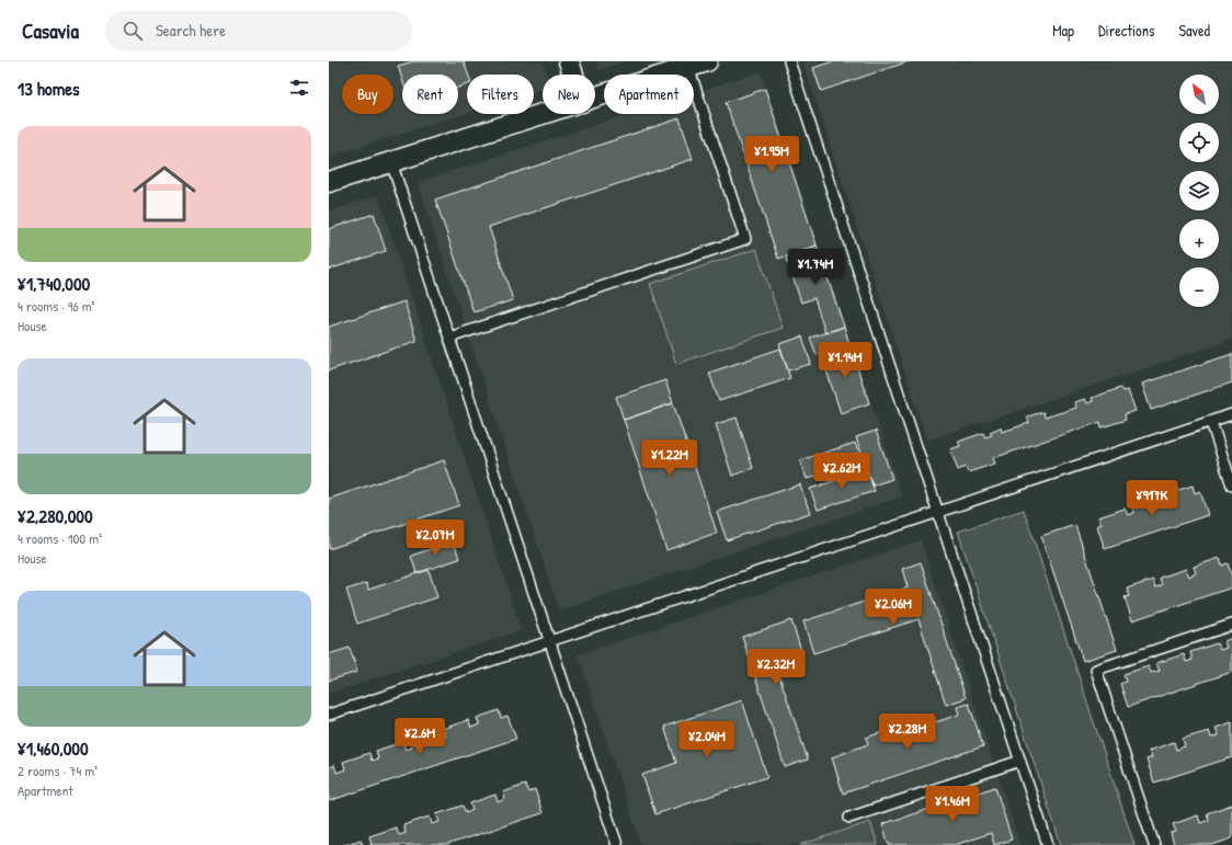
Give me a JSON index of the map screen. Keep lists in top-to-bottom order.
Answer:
{
  "north": "top left",
  "page": {
    "header": "Casavia",
    "search": "Search here",
    "nav": ["Map", "Directions", "Saved"],
    "heading": "13 homes",
    "map_buttons": ["+", "−"],
    "chip": [
      "Buy",
      "Rent",
      "Filters",
      "New",
      "Apartment"
    ],
    "list": [
      {
        "name": "¥1,740,000",
        "note": "4 rooms · 96 m² · House"
      },
      {
        "name": "¥2,280,000",
        "note": "4 rooms · 100 m² · House"
      },
      {
        "name": "¥1,460,000",
        "note": "2 rooms · 74 m² · Apartment"
      }
    ],
    "price": [
      "¥1.95M",
      "¥1.74M",
      "¥1.14M",
      "¥1.22M",
      "¥2.62M",
      "¥917K",
      "¥2.07M",
      "¥2.06M",
      "¥2.32M",
      "¥2.28M",
      "¥2.6M",
      "¥2.04M",
      "¥1.46M"
    ]
  }
}
